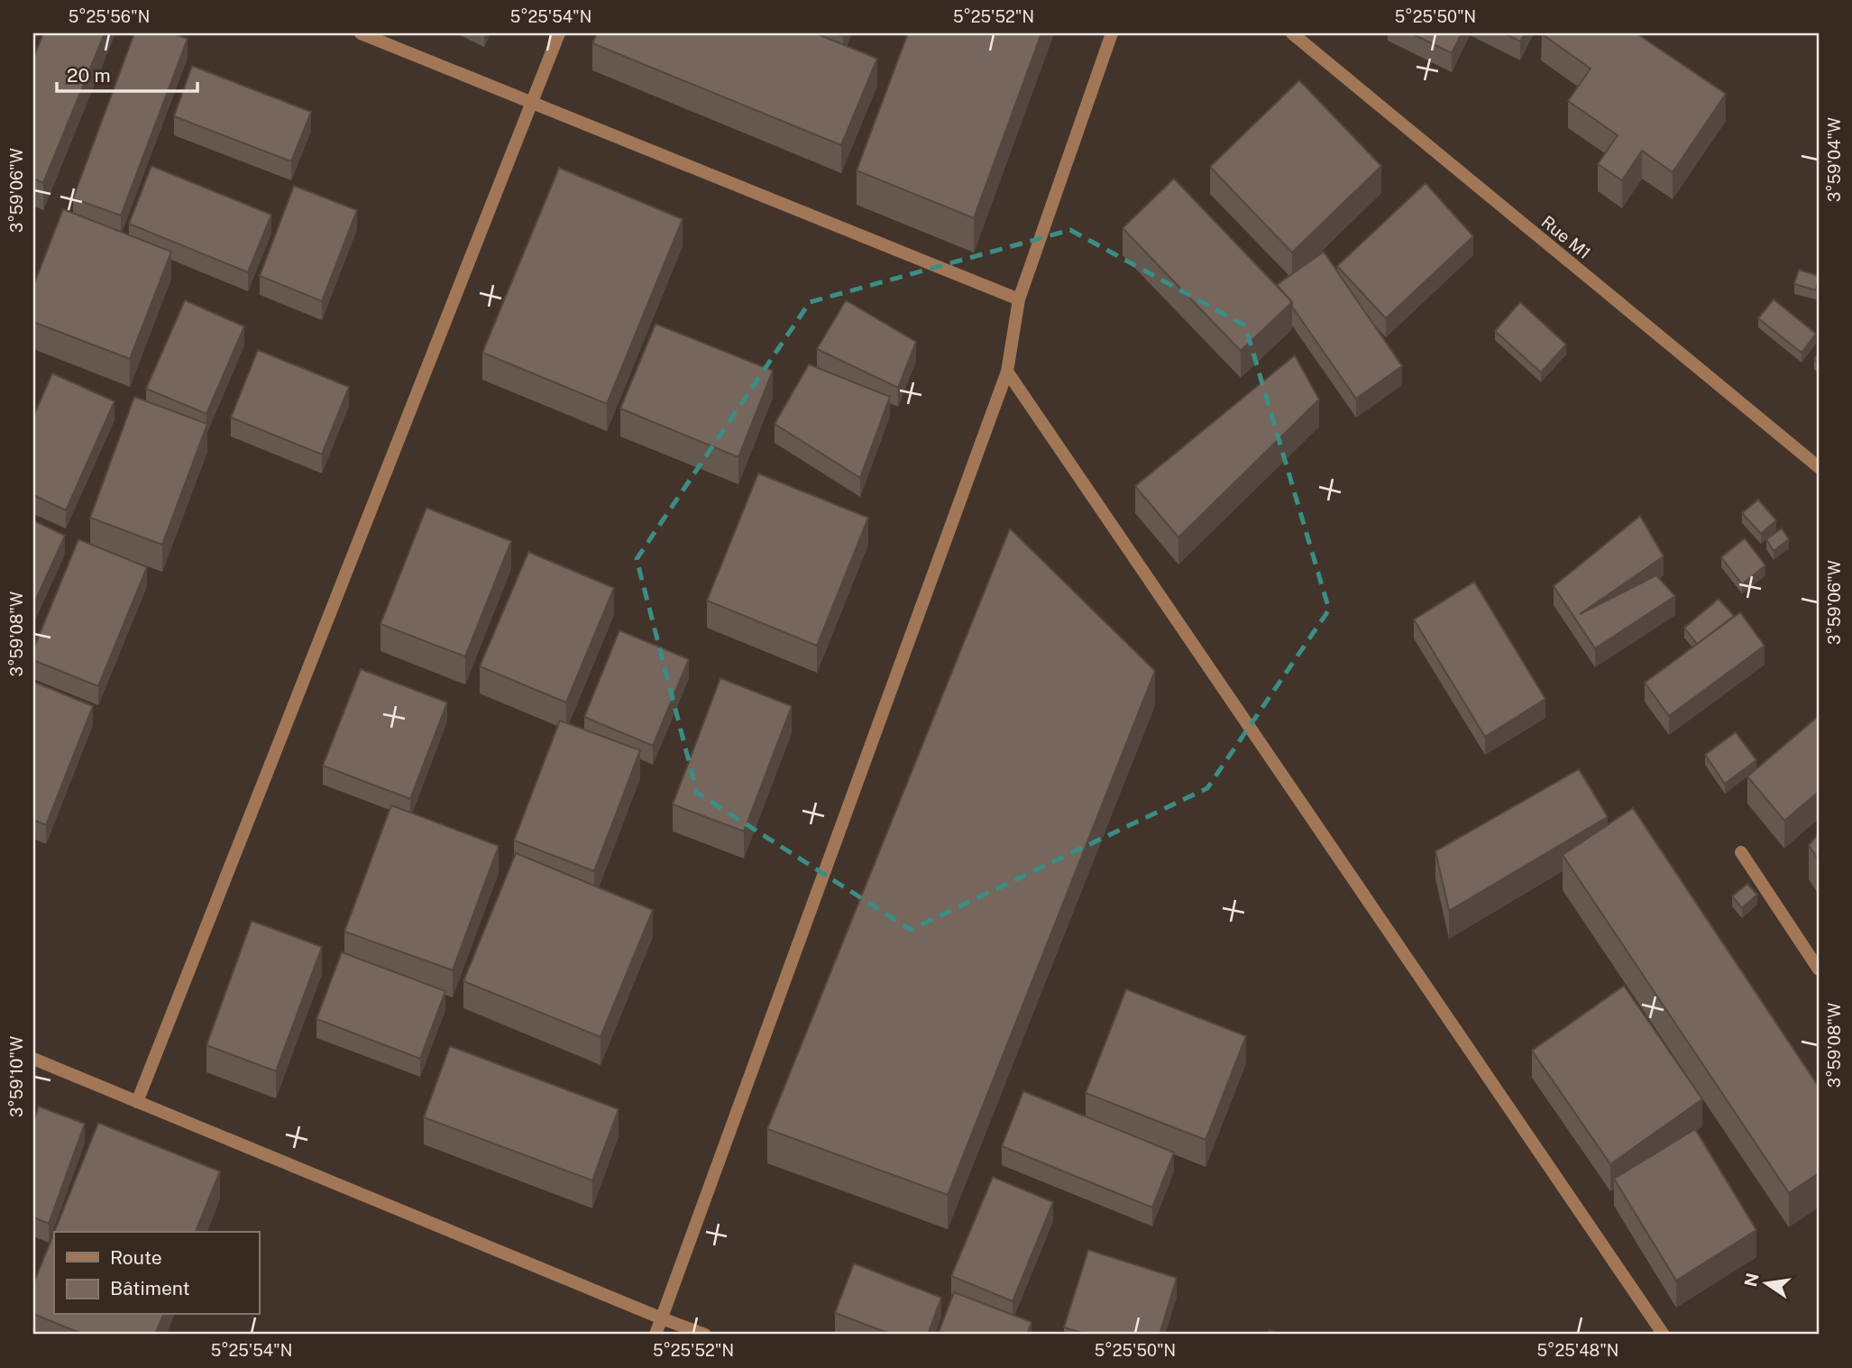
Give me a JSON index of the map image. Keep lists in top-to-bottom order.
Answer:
{
  "streets": {
    "street": ["Rue M1"]
  },
  "legend": ["Route", "Bâtiment"],
  "scale_bar": "20 m",
  "north": "left",
  "coordinates": [
    "5°25'56\"N",
    "5°25'54\"N",
    "5°25'52\"N",
    "5°25'50\"N",
    "3°59'04\"W",
    "3°59'06\"W",
    "3°59'08\"W",
    "3°59'10\"W",
    "5°25'48\"N"
  ]
}
